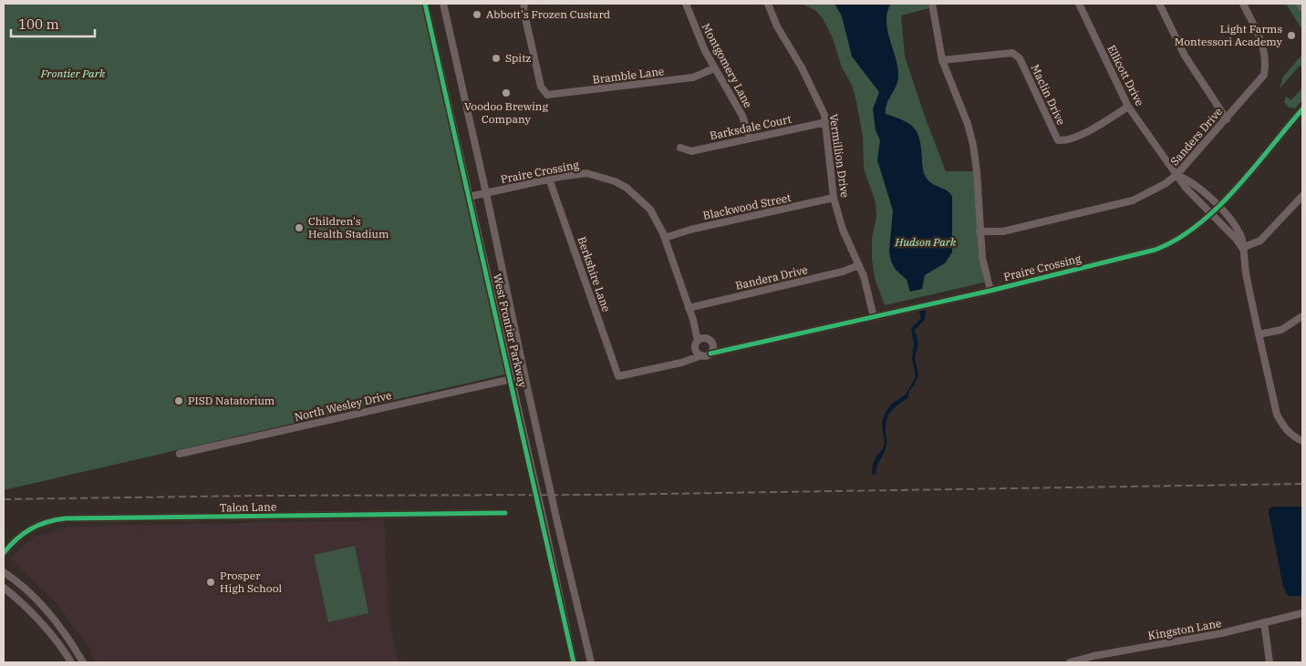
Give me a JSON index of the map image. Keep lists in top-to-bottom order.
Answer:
{
  "streets": {
    "street": [
      "Montgomery Lane",
      "Bramble Lane",
      "Ellicott Drive",
      "Maclin Drive",
      "Barksdale Court",
      "Sanders Drive",
      "Vermillion Drive",
      "Praire Crossing",
      "Blackwood Street",
      "Berkshire Lane",
      "Bandera Drive",
      "West Frontier Parkway",
      "North Wesley Drive",
      "Talon Lane",
      "Kingston Lane"
    ]
  },
  "crossings": [
    ["Montgomery Lane", "Bramble Lane"],
    ["Montgomery Lane", "Barksdale Court"],
    ["Ellicott Drive", "Maclin Drive"],
    ["Ellicott Drive", "Sanders Drive"],
    ["Ellicott Drive", "Praire Crossing"],
    ["Barksdale Court", "Vermillion Drive"],
    ["Vermillion Drive", "Praire Crossing"],
    ["Vermillion Drive", "Blackwood Street"],
    ["Vermillion Drive", "Bandera Drive"],
    ["Praire Crossing", "Blackwood Street"],
    ["Praire Crossing", "Berkshire Lane"],
    ["Praire Crossing", "Bandera Drive"],
    ["Praire Crossing", "West Frontier Parkway"],
    ["West Frontier Parkway", "North Wesley Drive"]
  ],
  "parks": ["Frontier Park", "Hudson Park"],
  "places": [
    "Abbott's Frozen Custard",
    "Light Farms Montessori Academy",
    "Spitz",
    "Voodoo Brewing Company",
    "Children's Health Stadium",
    "PISD Natatorium",
    "Prosper High School"
  ],
  "scale_bar": "100 m"
}
